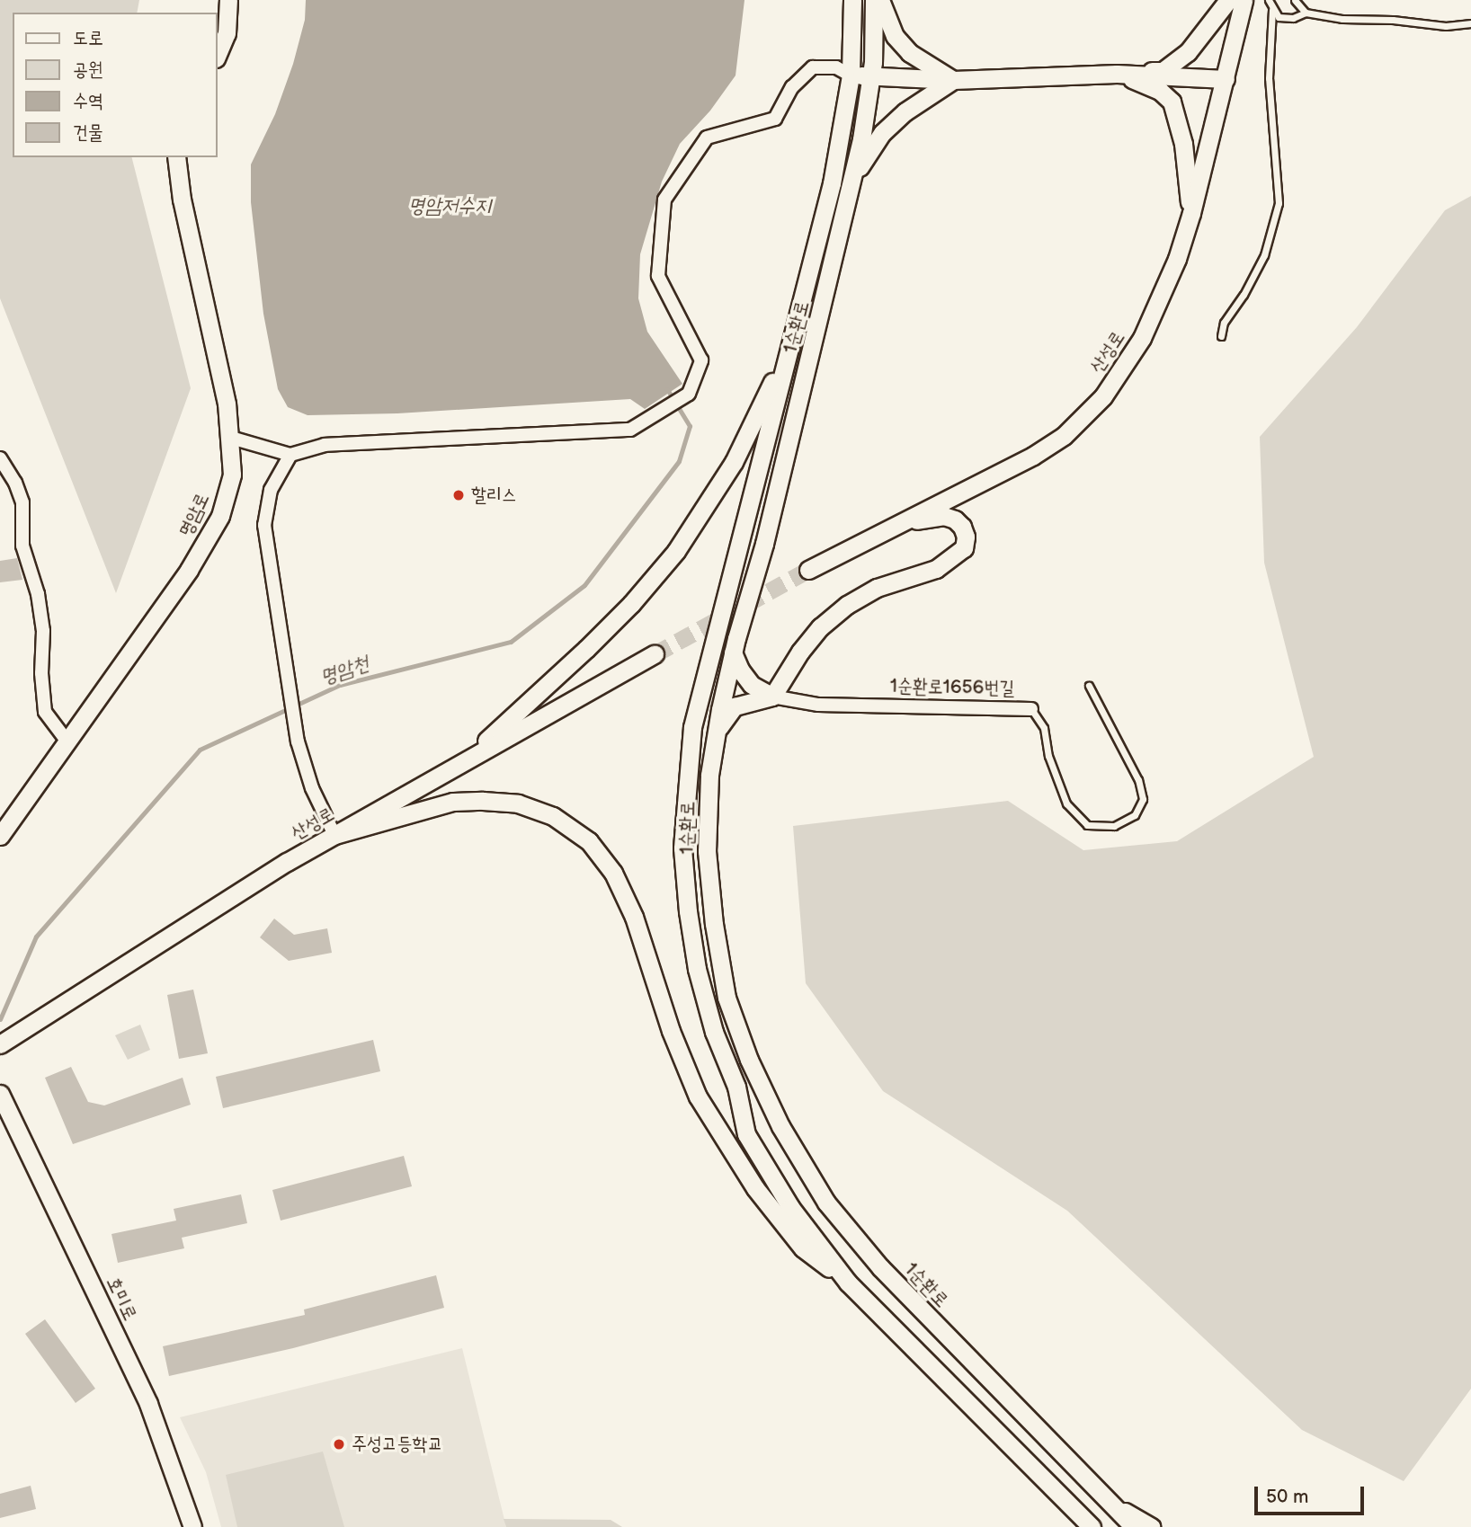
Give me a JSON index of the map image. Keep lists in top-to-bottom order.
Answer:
{
  "streets": {
    "street": [
      "1순환로",
      "산성로",
      "명암로",
      "1순환로1656번길",
      "호미로"
    ]
  },
  "water": ["명암저수지", "명암천"],
  "places": ["할리스", "주성고등학교"],
  "legend": [
    "도로",
    "공원",
    "수역",
    "건물"
  ],
  "scale_bar": "50 m"
}
